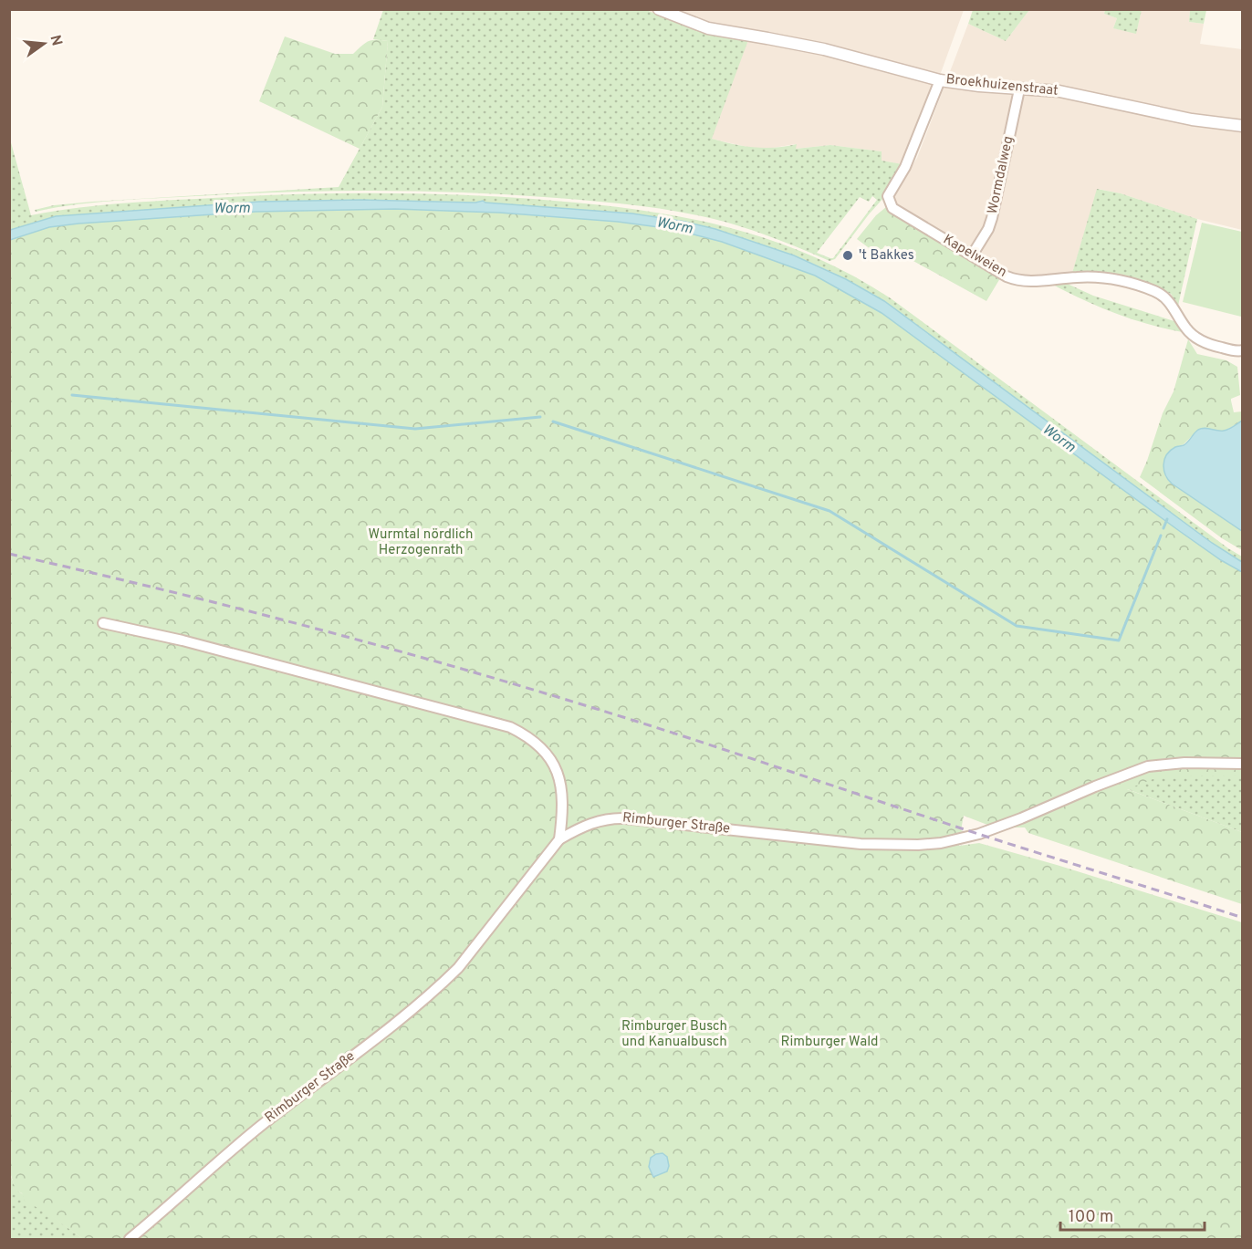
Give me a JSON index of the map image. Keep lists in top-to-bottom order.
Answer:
{
  "streets": {
    "street": [
      "Broekhuizenstraat",
      "Wormdalweg",
      "Kapelweien",
      "Rimburger Straße"
    ]
  },
  "crossings": [
    ["Broekhuizenstraat", "Wormdalweg"],
    ["Broekhuizenstraat", "Kapelweien"],
    ["Wormdalweg", "Kapelweien"]
  ],
  "water": ["Worm"],
  "parks": ["Wurmtal nördlich Herzogenrath", "Rimburger Busch und Kanualbusch", "Rimburger Wald"],
  "places": ["'t Bakkes"],
  "scale_bar": "100 m",
  "north": "right"
}
